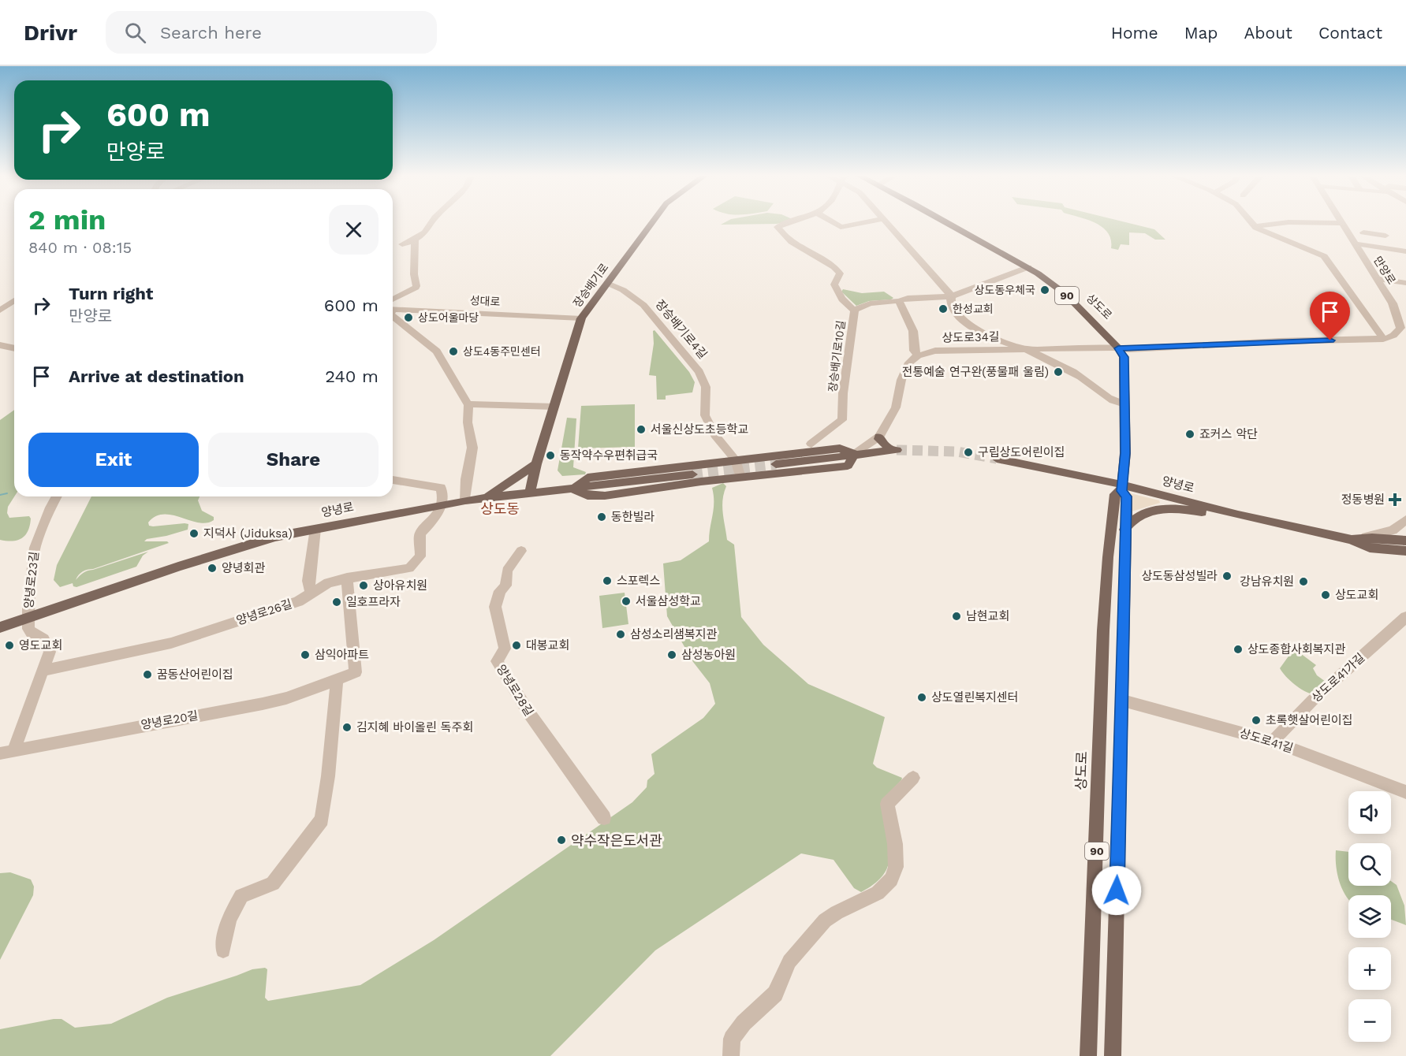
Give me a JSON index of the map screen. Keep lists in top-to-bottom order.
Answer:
{
  "streets": {
    "main road": [
      "장승배기로",
      "90",
      "상도로",
      "양녕로"
    ],
    "street": [
      "만양로",
      "성대로",
      "장승배기로4길",
      "상도로34길",
      "장승배기로10길",
      "양녕로23길",
      "양녕로26길",
      "상도로41가길",
      "양녕로28길",
      "양녕로20길",
      "상도로41길"
    ]
  },
  "crossings": [
    ["만양로", "상도로"],
    ["만양로", "상도로34길"],
    ["장승배기로", "성대로"],
    ["장승배기로", "장승배기로4길"],
    ["장승배기로", "양녕로"],
    ["상도로", "상도로34길"],
    ["상도로", "양녕로"],
    ["상도로", "상도로41길"],
    ["양녕로", "양녕로23길"],
    ["양녕로", "양녕로26길"],
    ["양녕로26길", "양녕로20길"],
    ["상도로41가길", "상도로41길"]
  ],
  "districts": ["상도동"],
  "places": {
    "other": [
      "상도동우체국",
      "한성교회",
      "상도어울마당",
      "상도4동주민센터",
      "전통예술 연구완(풍물패 울림)",
      "서울신상도초등학교",
      "죠커스 악단",
      "구립상도어린이집",
      "동작약수우편취급국",
      "동한빌라",
      "지덕사 (Jiduksa)",
      "양녕회관",
      "상도동삼성빌라",
      "스포렉스",
      "강남유치원",
      "상아유치원",
      "상도교회",
      "서울삼성학교",
      "일호프라자",
      "남현교회",
      "삼성소리샘복지관",
      "영도교회",
      "대봉교회",
      "상도종합사회복지관",
      "삼익아파트",
      "삼성농아원",
      "꿈동산어린이집",
      "상도열린복지센터",
      "초록햇살어린이집",
      "김지혜 바이올린 독주회",
      "약수작은도서관"
    ],
    "health": ["정동병원"]
  },
  "page": {
    "header": "Drivr",
    "search": "Search here",
    "nav": [
      "Home",
      "Map",
      "About",
      "Contact"
    ],
    "turn": ["600 m", "만양로"],
    "heading": ["2 min", "840 m · 08:15"],
    "list": [
      {
        "name": "Turn right",
        "note": "만양로",
        "value": "600 m"
      },
      {
        "name": "Arrive at destination",
        "value": "240 m"
      }
    ],
    "buttons": ["Exit", "Share"],
    "map_buttons": ["+", "−"]
  }
}
